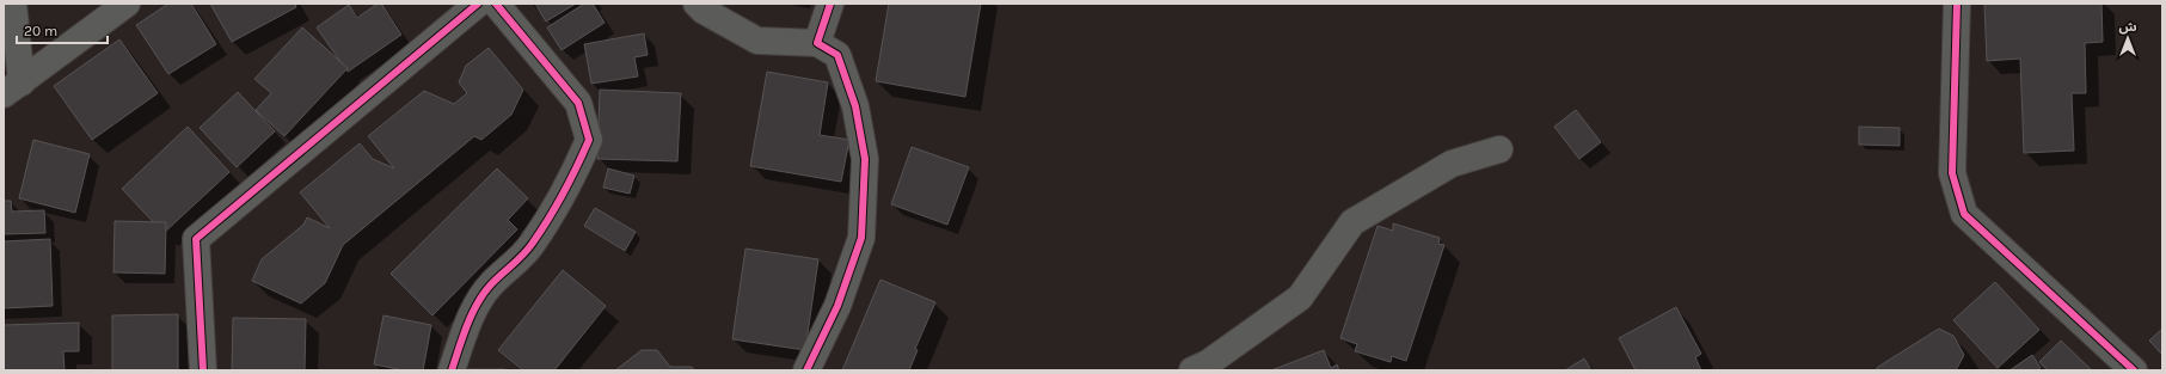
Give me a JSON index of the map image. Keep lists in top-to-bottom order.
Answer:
{
  "scale_bar": "20 m",
  "north": "top"
}
